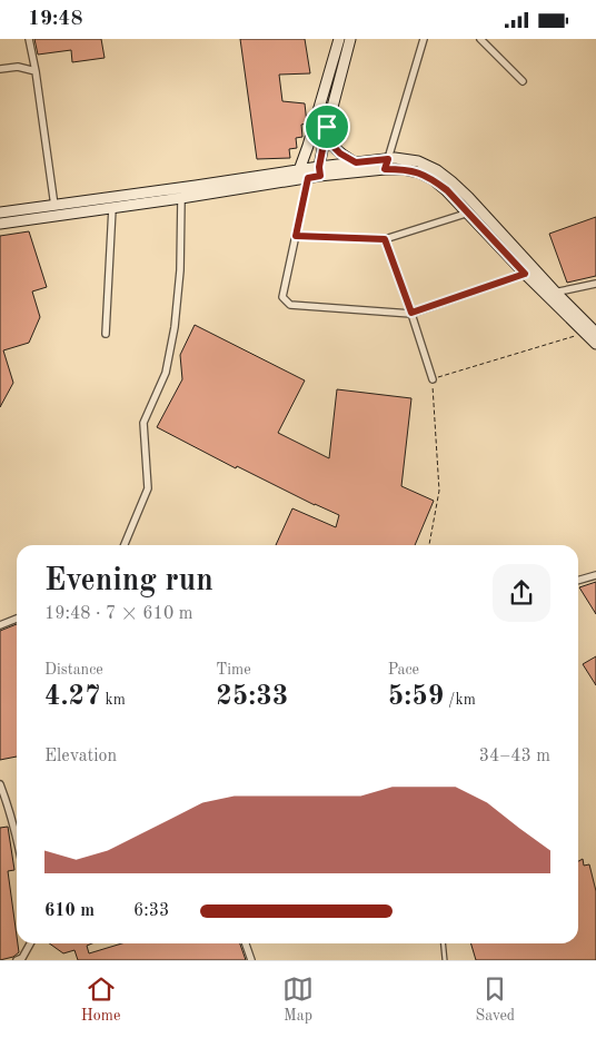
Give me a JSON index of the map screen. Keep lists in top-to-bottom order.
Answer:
{
  "page": {
    "status": "19:48",
    "heading": ["Evening run", "19:48 · 7 × 610 m"],
    "stats": [
      ["Distance", "4.27 km"],
      ["Time", "25:33"],
      ["Pace", "5:59 /km"]
    ],
    "chart": ["Elevation", "34–43 m"],
    "list": [
      {
        "name": "610 m",
        "note": "6:33"
      }
    ],
    "tabs": ["Home", "Map", "Saved"]
  }
}
